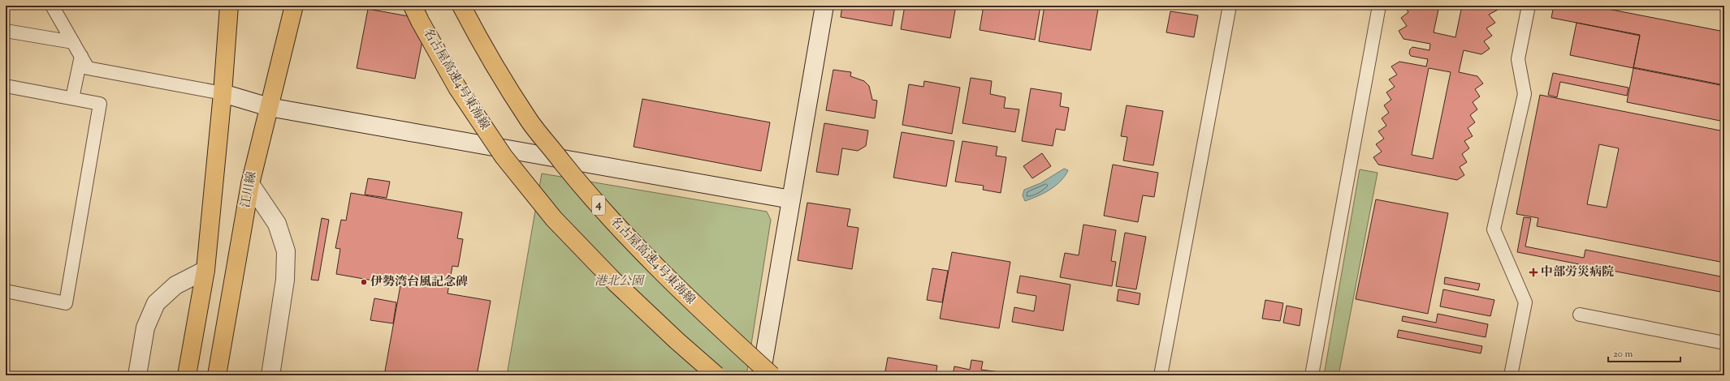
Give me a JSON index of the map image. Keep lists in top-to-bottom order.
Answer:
{
  "streets": {
    "main road": ["名古屋高速4号東海線", "江川線", "4"]
  },
  "parks": ["港北公園"],
  "places": {
    "health": ["中部労災病院"],
    "other": ["伊勢湾台風記念碑"]
  },
  "scale_bar": "20 m"
}
